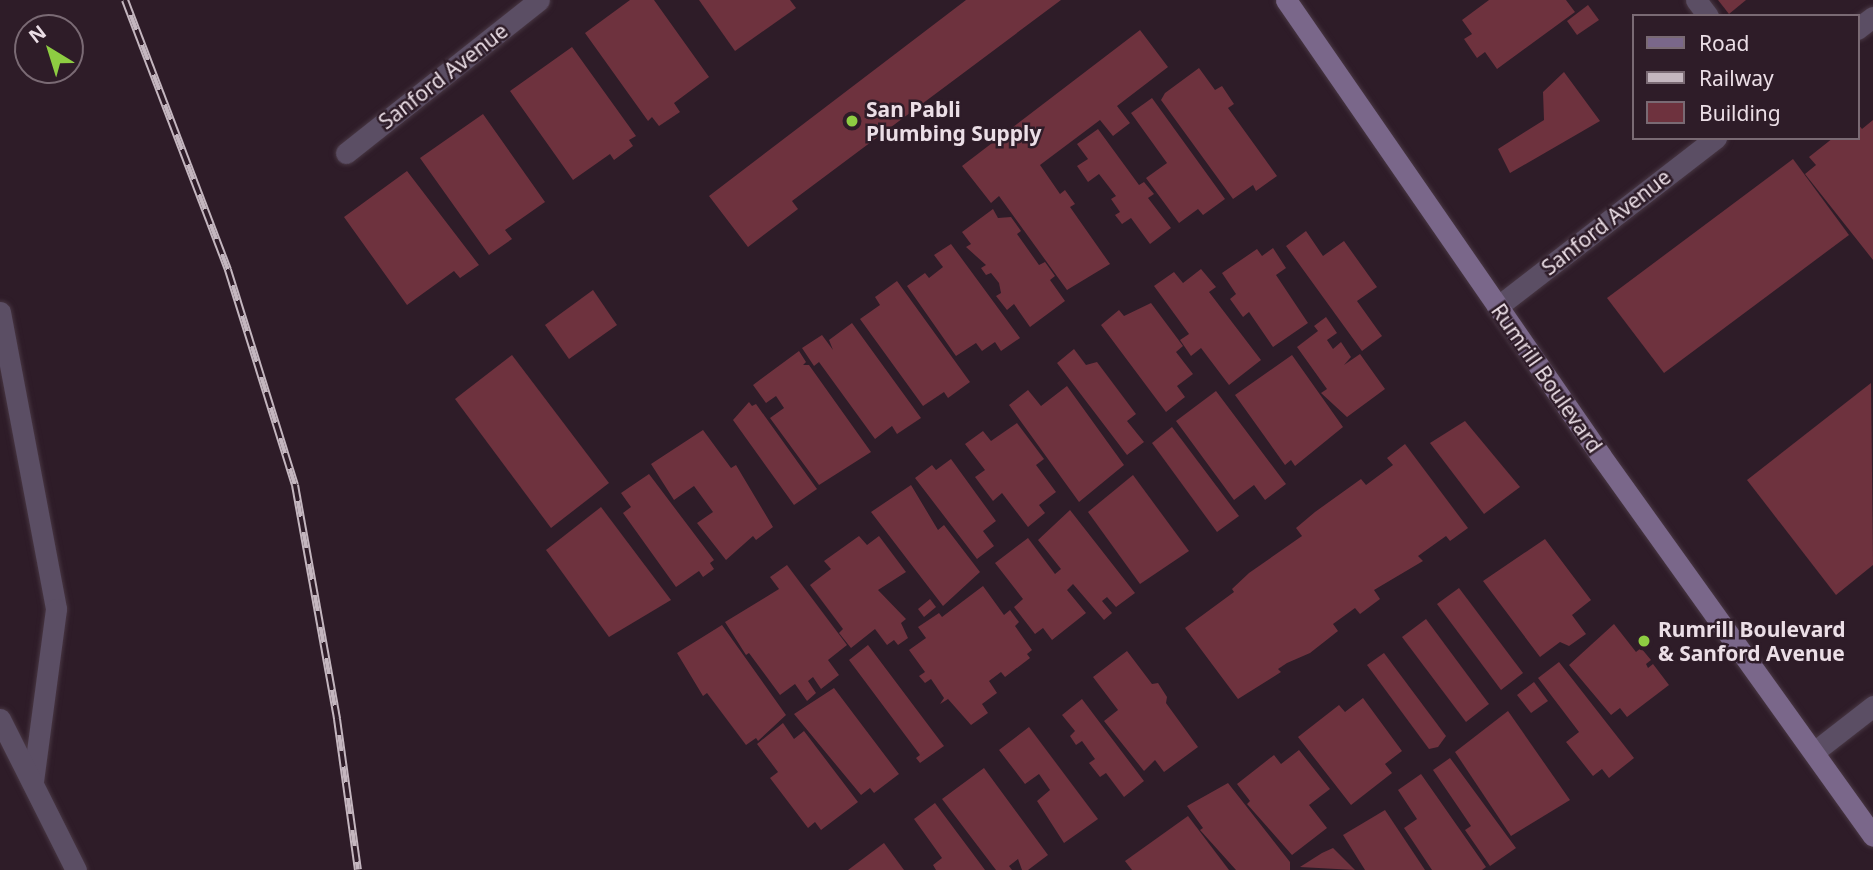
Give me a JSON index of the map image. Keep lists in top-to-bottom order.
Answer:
{
  "streets": {
    "main road": ["Rumrill Boulevard"],
    "street": ["Sanford Avenue"]
  },
  "crossings": [
    ["Sanford Avenue", "Rumrill Boulevard"]
  ],
  "places": ["San Pabli Plumbing Supply", "Rumrill Boulevard & Sanford Avenue"],
  "legend": ["Road", "Railway", "Building"],
  "north": "top left"
}
